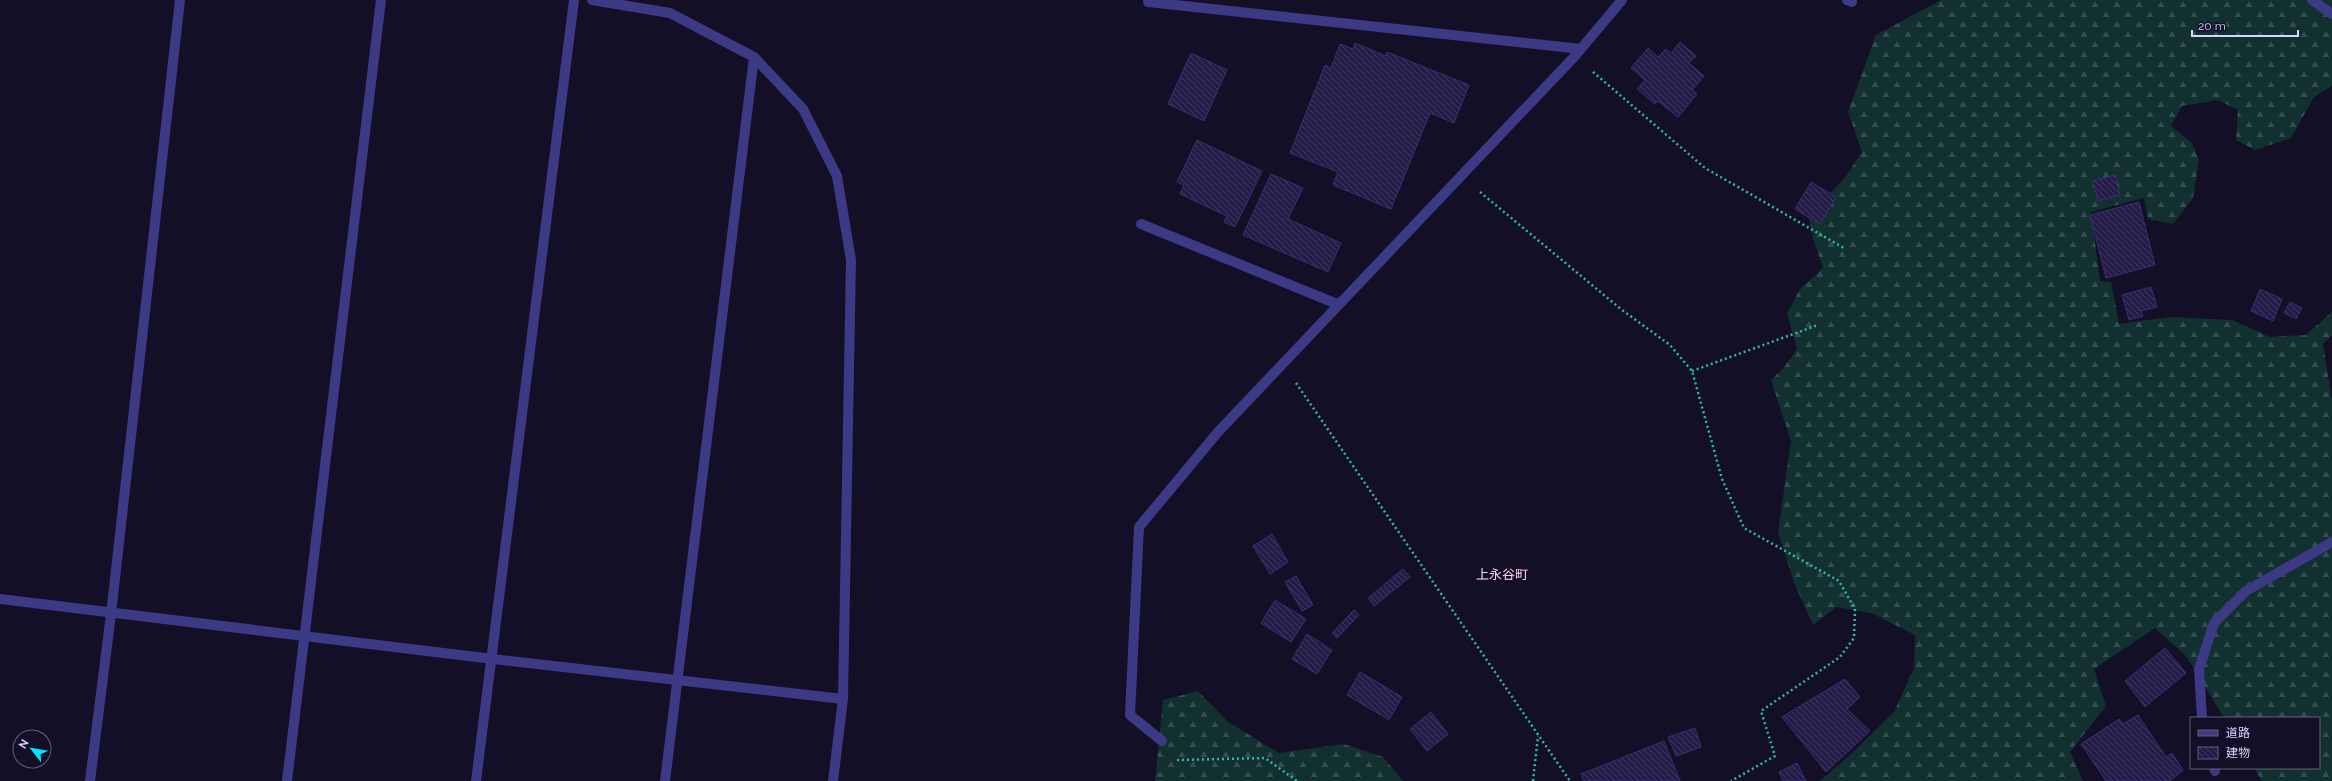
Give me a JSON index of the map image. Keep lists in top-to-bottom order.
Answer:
{
  "districts": ["上永谷町"],
  "legend": ["道路", "建物"],
  "scale_bar": "20 m",
  "north": "top left"
}
